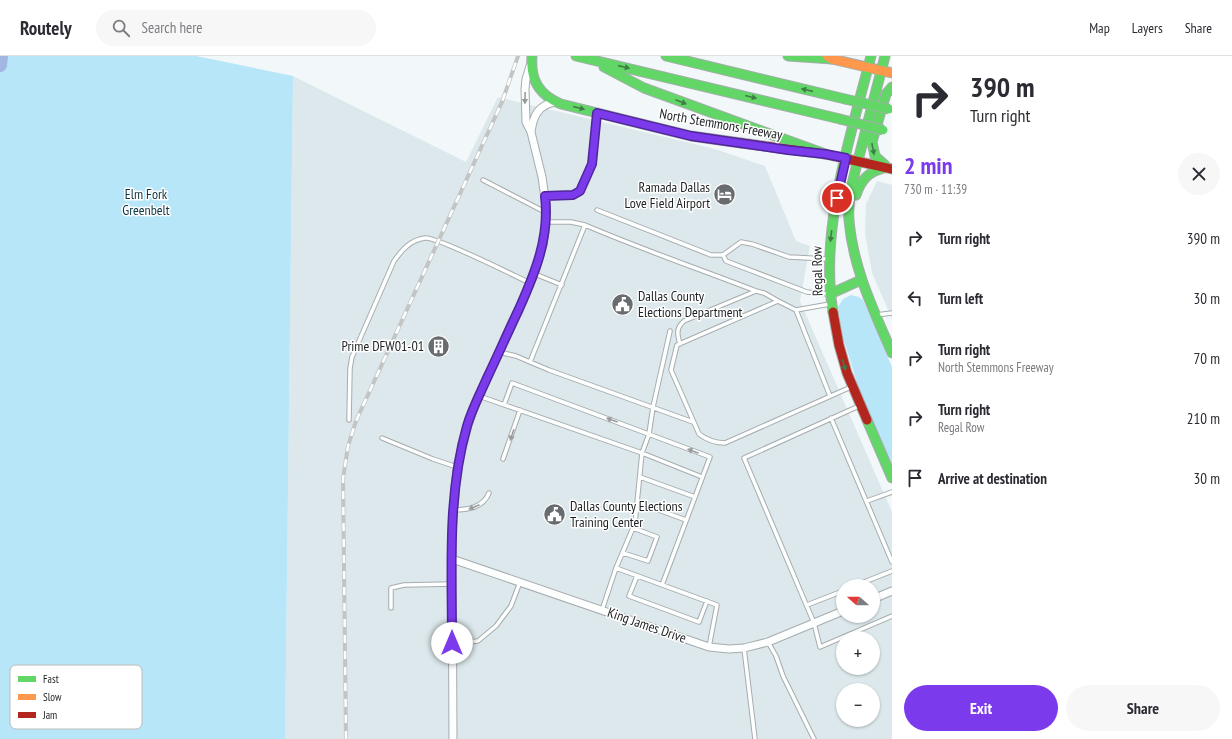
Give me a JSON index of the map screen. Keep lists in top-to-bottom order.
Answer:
{
  "streets": {
    "main road": ["North Stemmons Freeway", "Regal Row"],
    "street": ["King James Drive"]
  },
  "crossings": [
    ["North Stemmons Freeway", "Regal Row"]
  ],
  "parks": ["Elm Fork Greenbelt"],
  "places": {
    "hotel": ["Ramada Dallas Love Field Airport"],
    "public building": ["Dallas County Elections Department", "Dallas County Elections Training Center"],
    "building": ["Prime DFW01-01"]
  },
  "legend": ["Fast", "Slow", "Jam"],
  "north": "left",
  "page": {
    "header": "Routely",
    "search": "Search here",
    "nav": ["Map", "Layers", "Share"],
    "turn": ["390 m", "Turn right"],
    "heading": ["2 min", "730 m · 11:39"],
    "list": [
      {
        "name": "Turn right",
        "value": "390 m"
      },
      {
        "name": "Turn left",
        "value": "30 m"
      },
      {
        "name": "Turn right",
        "note": "North Stemmons Freeway",
        "value": "70 m"
      },
      {
        "name": "Turn right",
        "note": "Regal Row",
        "value": "210 m"
      },
      {
        "name": "Arrive at destination",
        "value": "30 m"
      }
    ],
    "map_buttons": ["+", "−"],
    "buttons": ["Exit", "Share"]
  }
}
